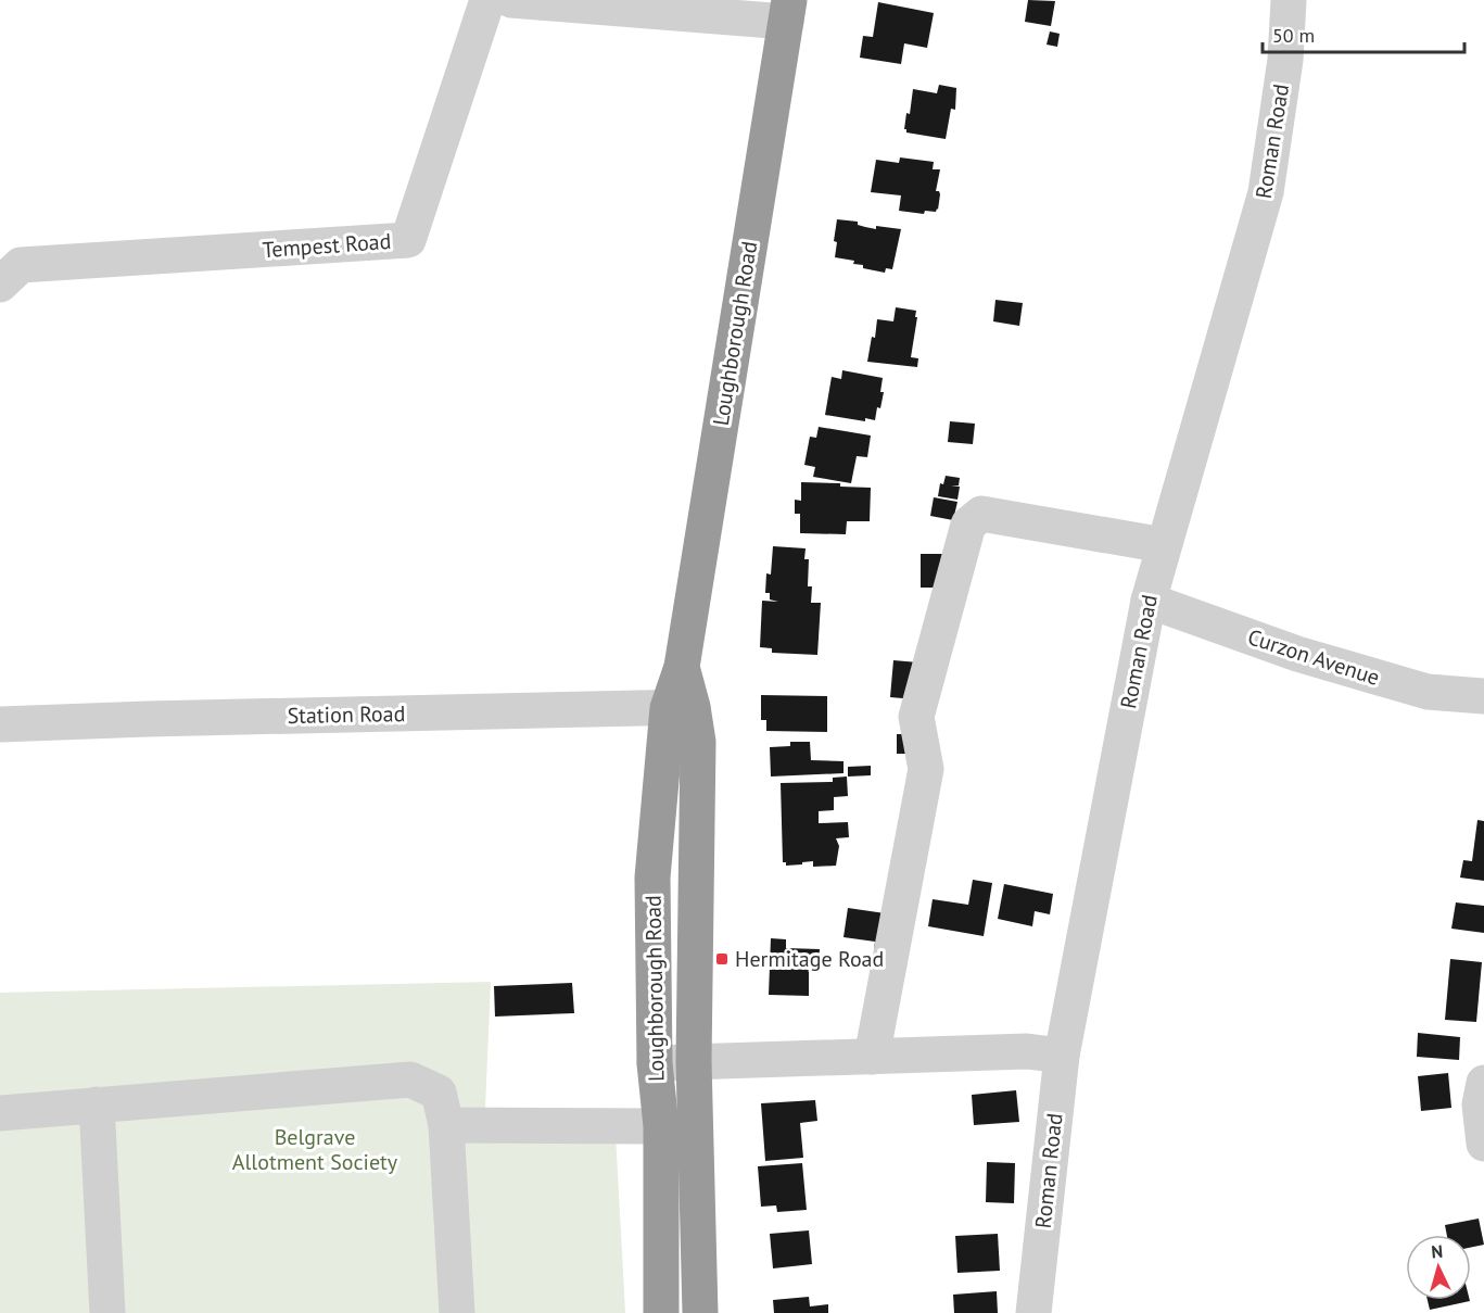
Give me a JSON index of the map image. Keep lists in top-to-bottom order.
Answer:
{
  "streets": {
    "highway": ["Loughborough Road"],
    "street": [
      "Roman Road",
      "Tempest Road",
      "Curzon Avenue",
      "Station Road"
    ]
  },
  "crossings": [
    ["Roman Road", "Curzon Avenue"],
    ["Loughborough Road", "Station Road"]
  ],
  "parks": ["Belgrave Allotment Society"],
  "places": {
    "transit": ["Hermitage Road"]
  },
  "scale_bar": "50 m",
  "north": "top"
}
